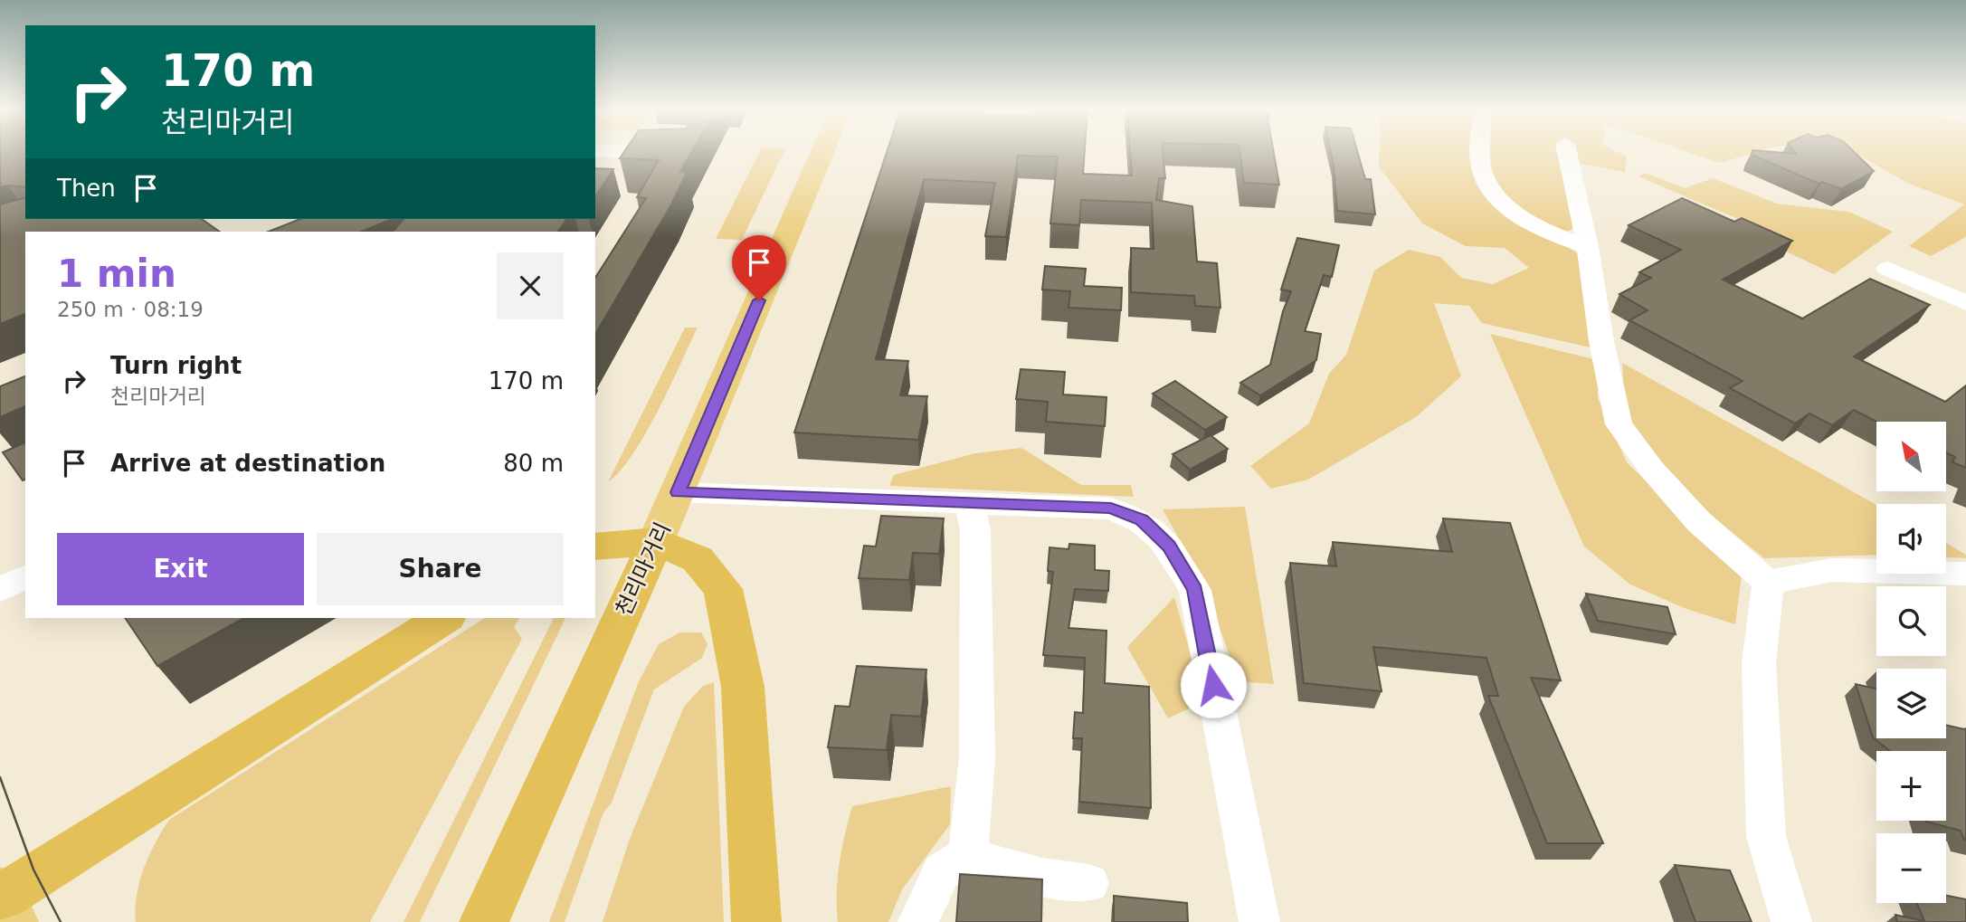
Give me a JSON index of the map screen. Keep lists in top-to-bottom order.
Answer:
{
  "streets": {
    "highway": ["천리마거리"]
  },
  "north": "top left",
  "page": {
    "turn": ["170 m", "천리마거리"],
    "then": "Then",
    "heading": ["1 min", "250 m · 08:19"],
    "list": [
      {
        "name": "Turn right",
        "note": "천리마거리",
        "value": "170 m"
      },
      {
        "name": "Arrive at destination",
        "value": "80 m"
      }
    ],
    "map_buttons": ["+", "−"],
    "buttons": ["Exit", "Share"]
  }
}
